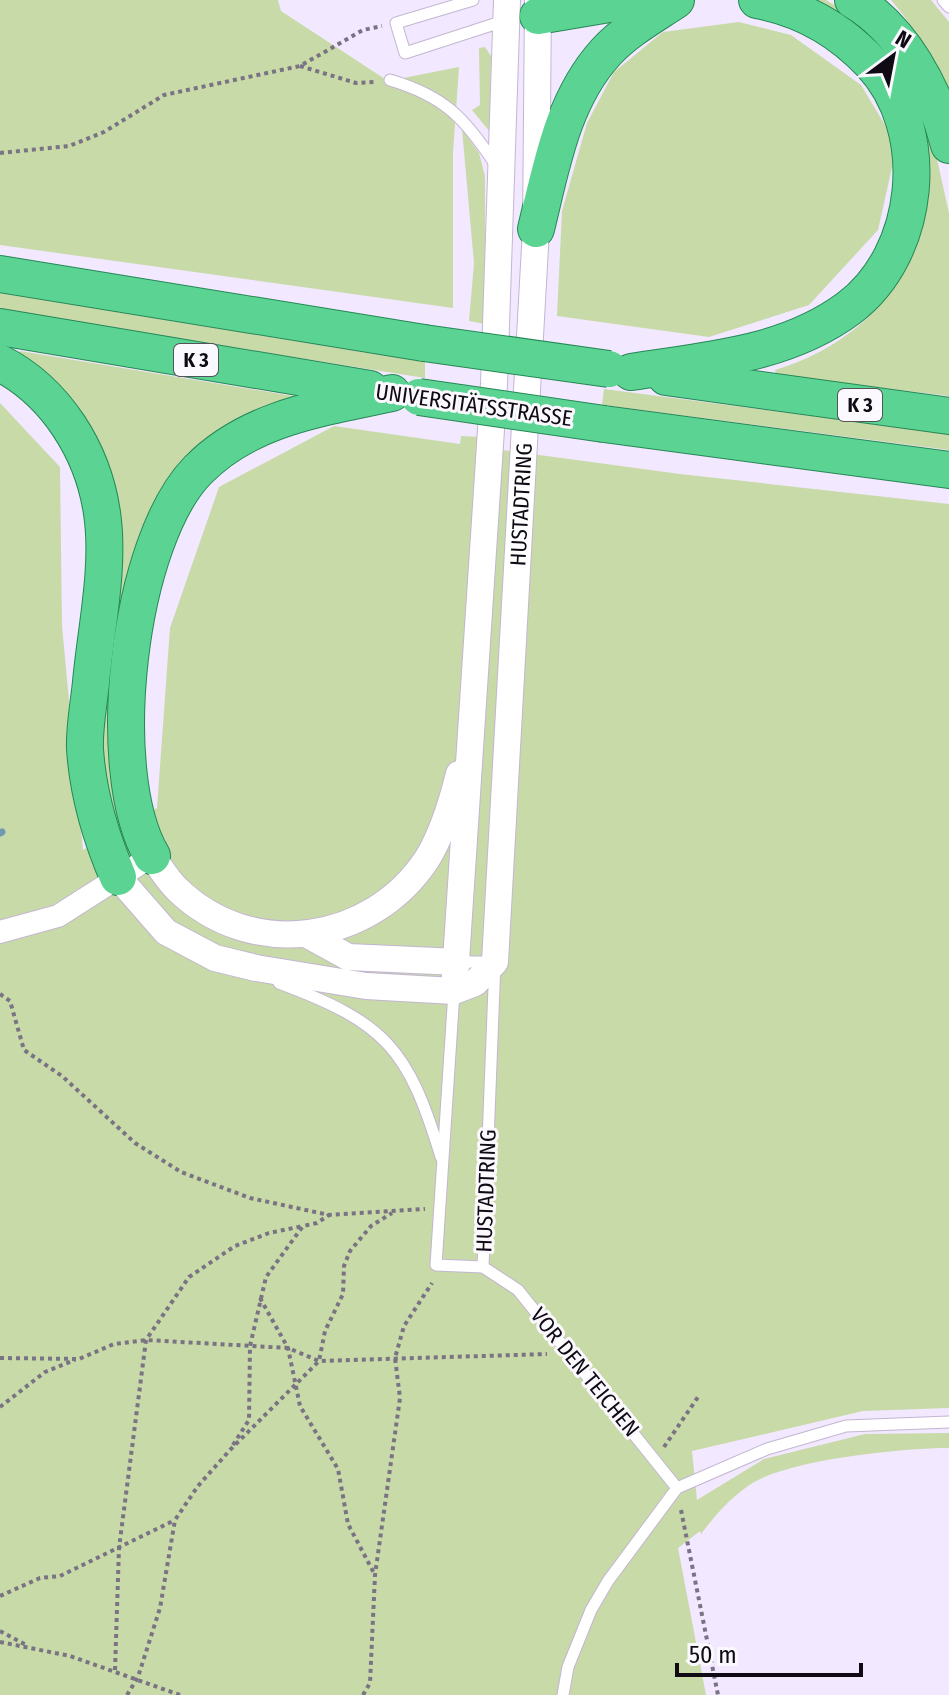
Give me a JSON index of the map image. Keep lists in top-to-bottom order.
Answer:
{
  "streets": {
    "highway": ["K 3", "UNIVERSITÄTSSTRASSE"],
    "street": ["HUSTADTRING"],
    "lane": ["VOR DEN TEICHEN"]
  },
  "crossings": [
    ["HUSTADTRING", "VOR DEN TEICHEN"]
  ],
  "scale_bar": "50 m",
  "north": "top right"
}
